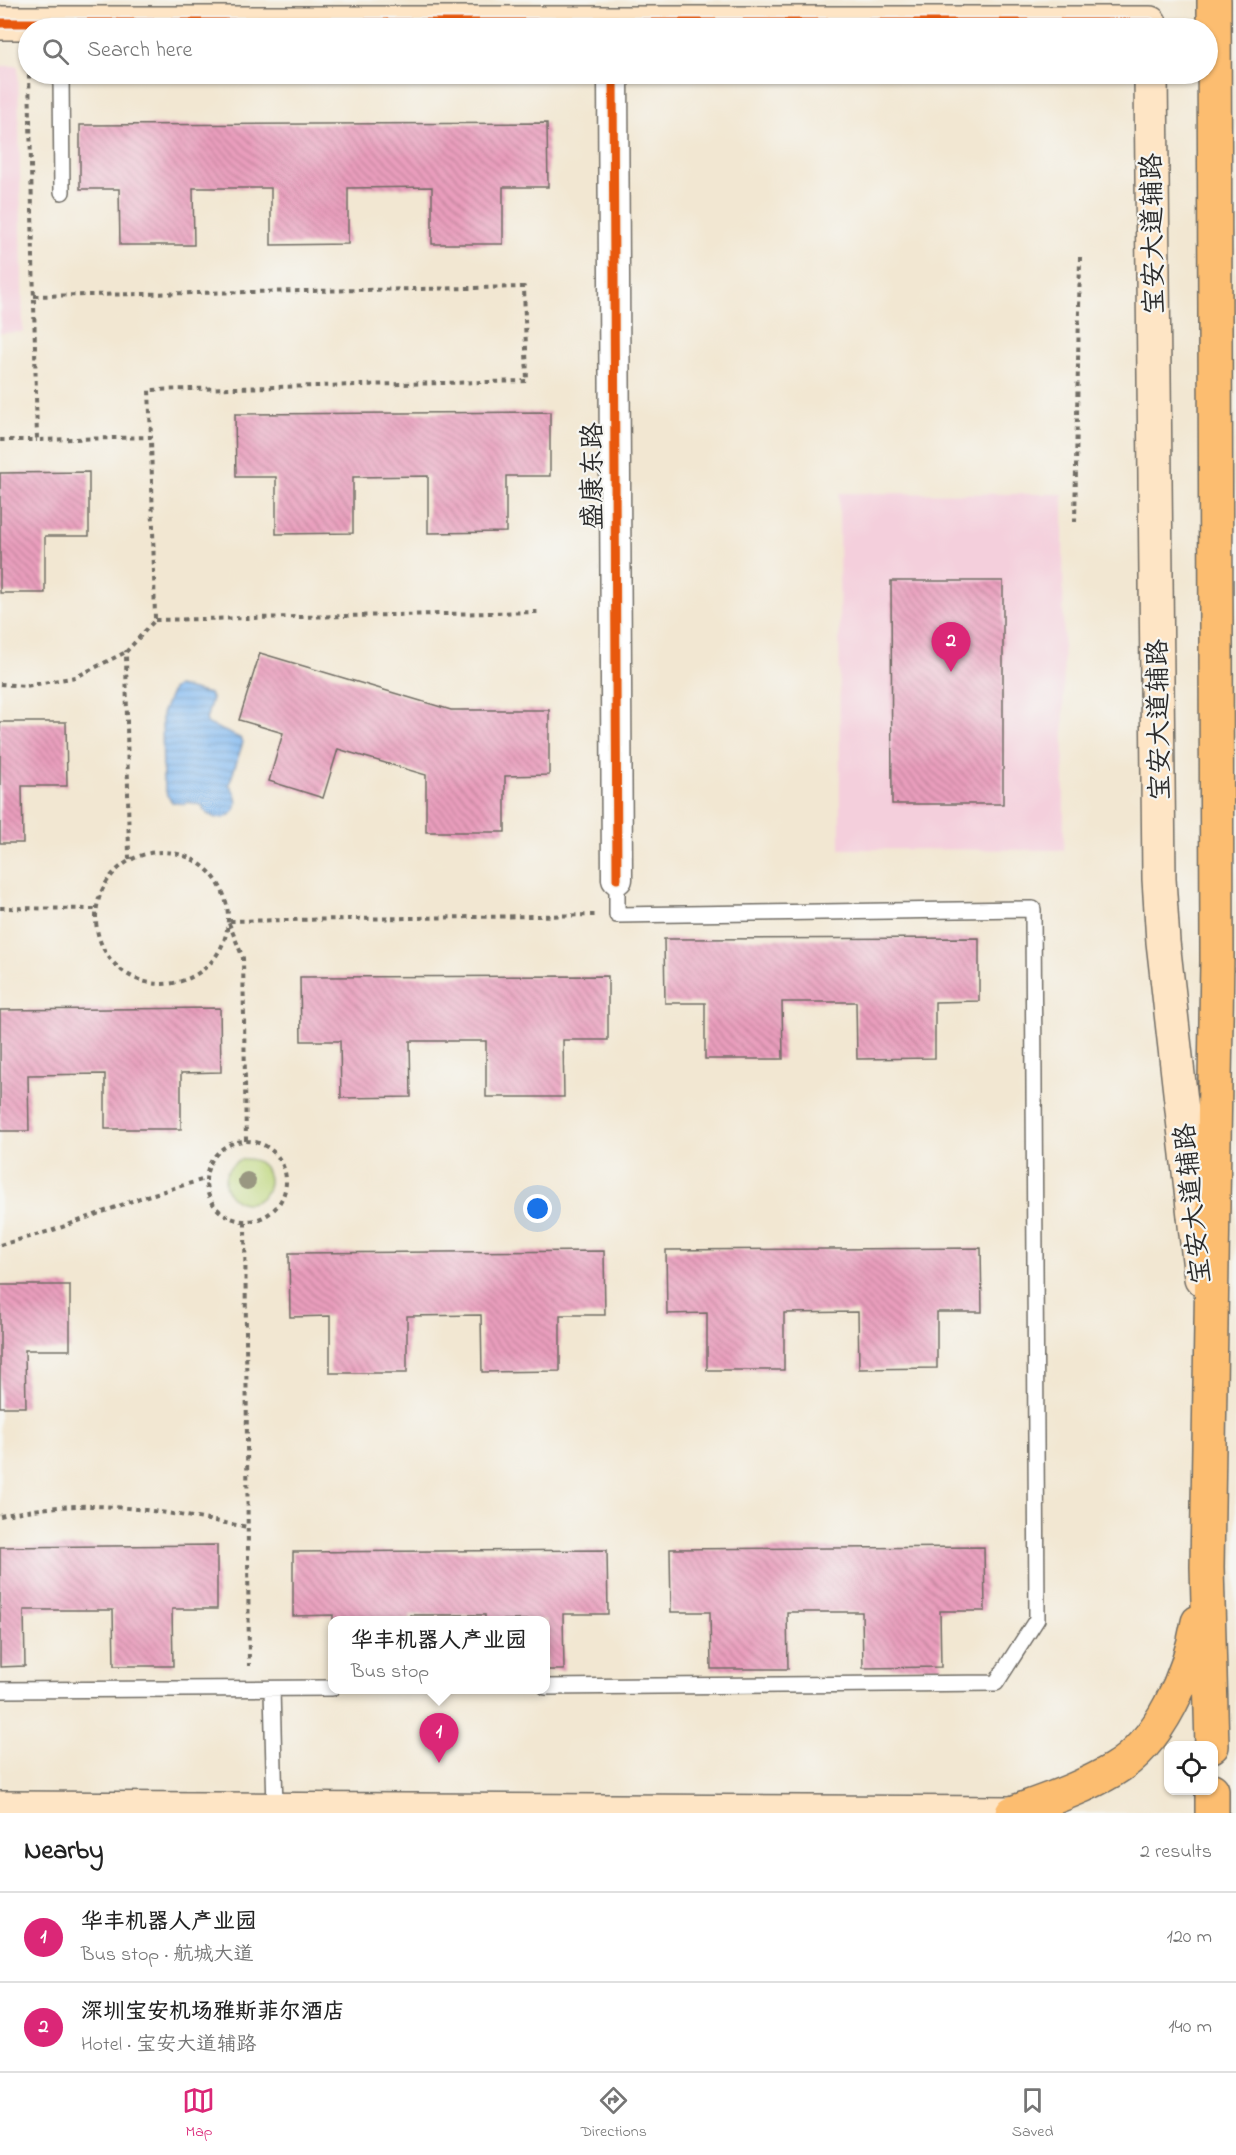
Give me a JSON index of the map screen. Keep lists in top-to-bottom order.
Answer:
{
  "streets": {
    "main road": ["宝安大道辅路"],
    "street": ["盛康东路"]
  },
  "page": {
    "search": "Search here",
    "pins": ["2", "1"],
    "popup": ["华丰机器人产业园", "Bus stop"],
    "heading": ["Nearby", "2 results"],
    "list": [
      {
        "mark": "1",
        "name": "华丰机器人产业园",
        "note": "Bus stop · 航城大道",
        "value": "120 m"
      },
      {
        "mark": "2",
        "name": "深圳宝安机场雅斯菲尔酒店",
        "note": "Hotel · 宝安大道辅路",
        "value": "140 m"
      }
    ],
    "nav": ["Map", "Directions", "Saved"]
  }
}
